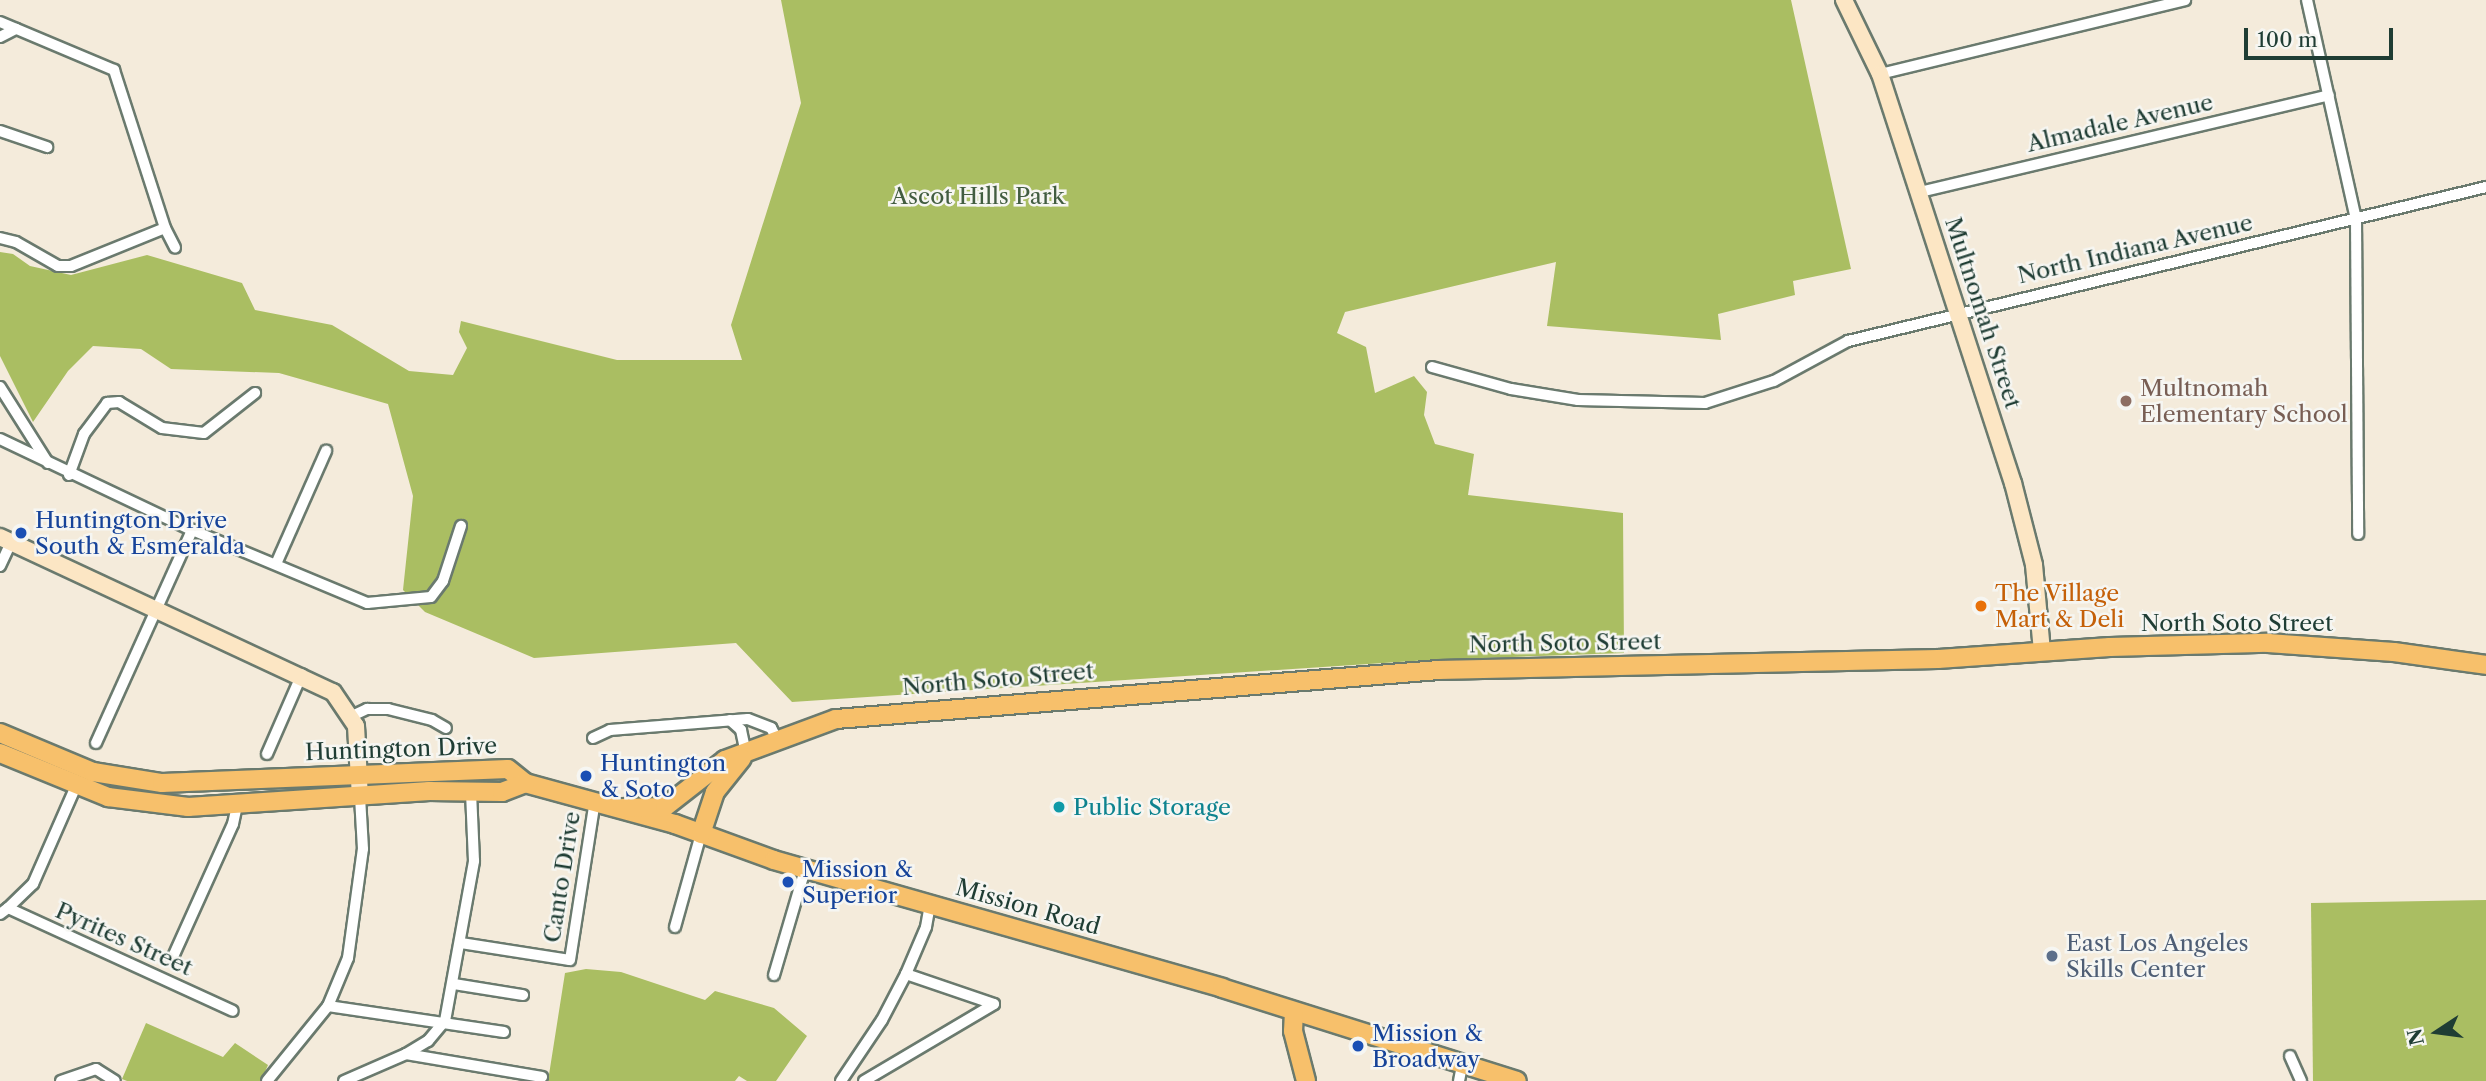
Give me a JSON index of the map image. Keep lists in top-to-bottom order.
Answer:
{
  "streets": {
    "main road": ["North Soto Street", "Huntington Drive", "Mission Road"],
    "street": [
      "Almadale Avenue",
      "North Indiana Avenue",
      "Multnomah Street",
      "Canto Drive",
      "Pyrites Street"
    ]
  },
  "crossings": [
    ["Almadale Avenue", "Multnomah Street"],
    ["North Indiana Avenue", "Multnomah Street"],
    ["Multnomah Street", "North Soto Street"],
    ["North Soto Street", "Mission Road"],
    ["Huntington Drive", "Mission Road"],
    ["Canto Drive", "Mission Road"]
  ],
  "parks": ["Ascot Hills Park"],
  "places": [
    "Multnomah Elementary School",
    "Huntington Drive South & Esmeralda",
    "The Village Mart & Deli",
    "Huntington & Soto",
    "Public Storage",
    "Mission & Superior",
    "East Los Angeles Skills Center",
    "Mission & Broadway"
  ],
  "scale_bar": "100 m",
  "north": "left"
}
